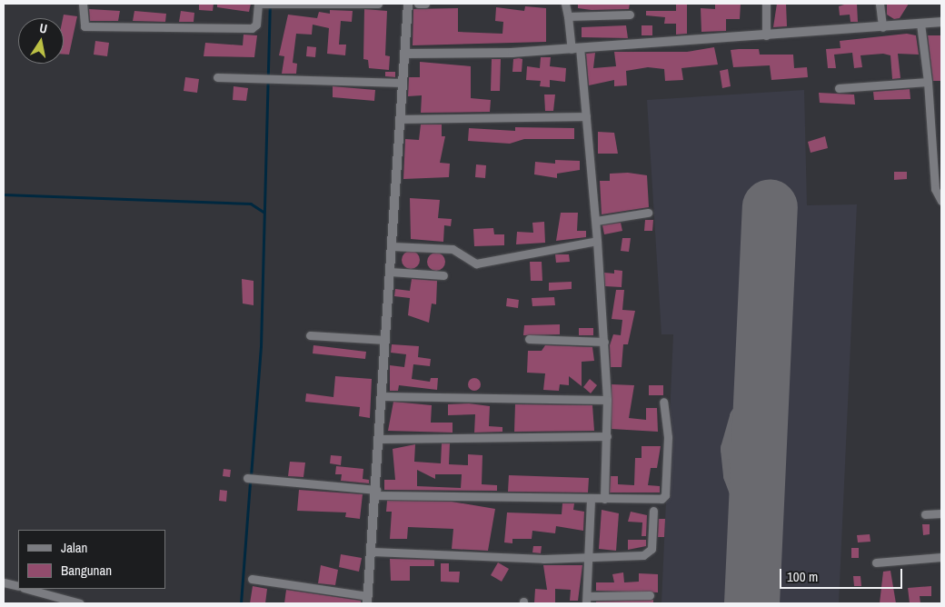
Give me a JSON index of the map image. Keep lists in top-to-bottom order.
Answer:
{
  "legend": ["Jalan", "Bangunan"],
  "scale_bar": "100 m",
  "north": "top"
}
